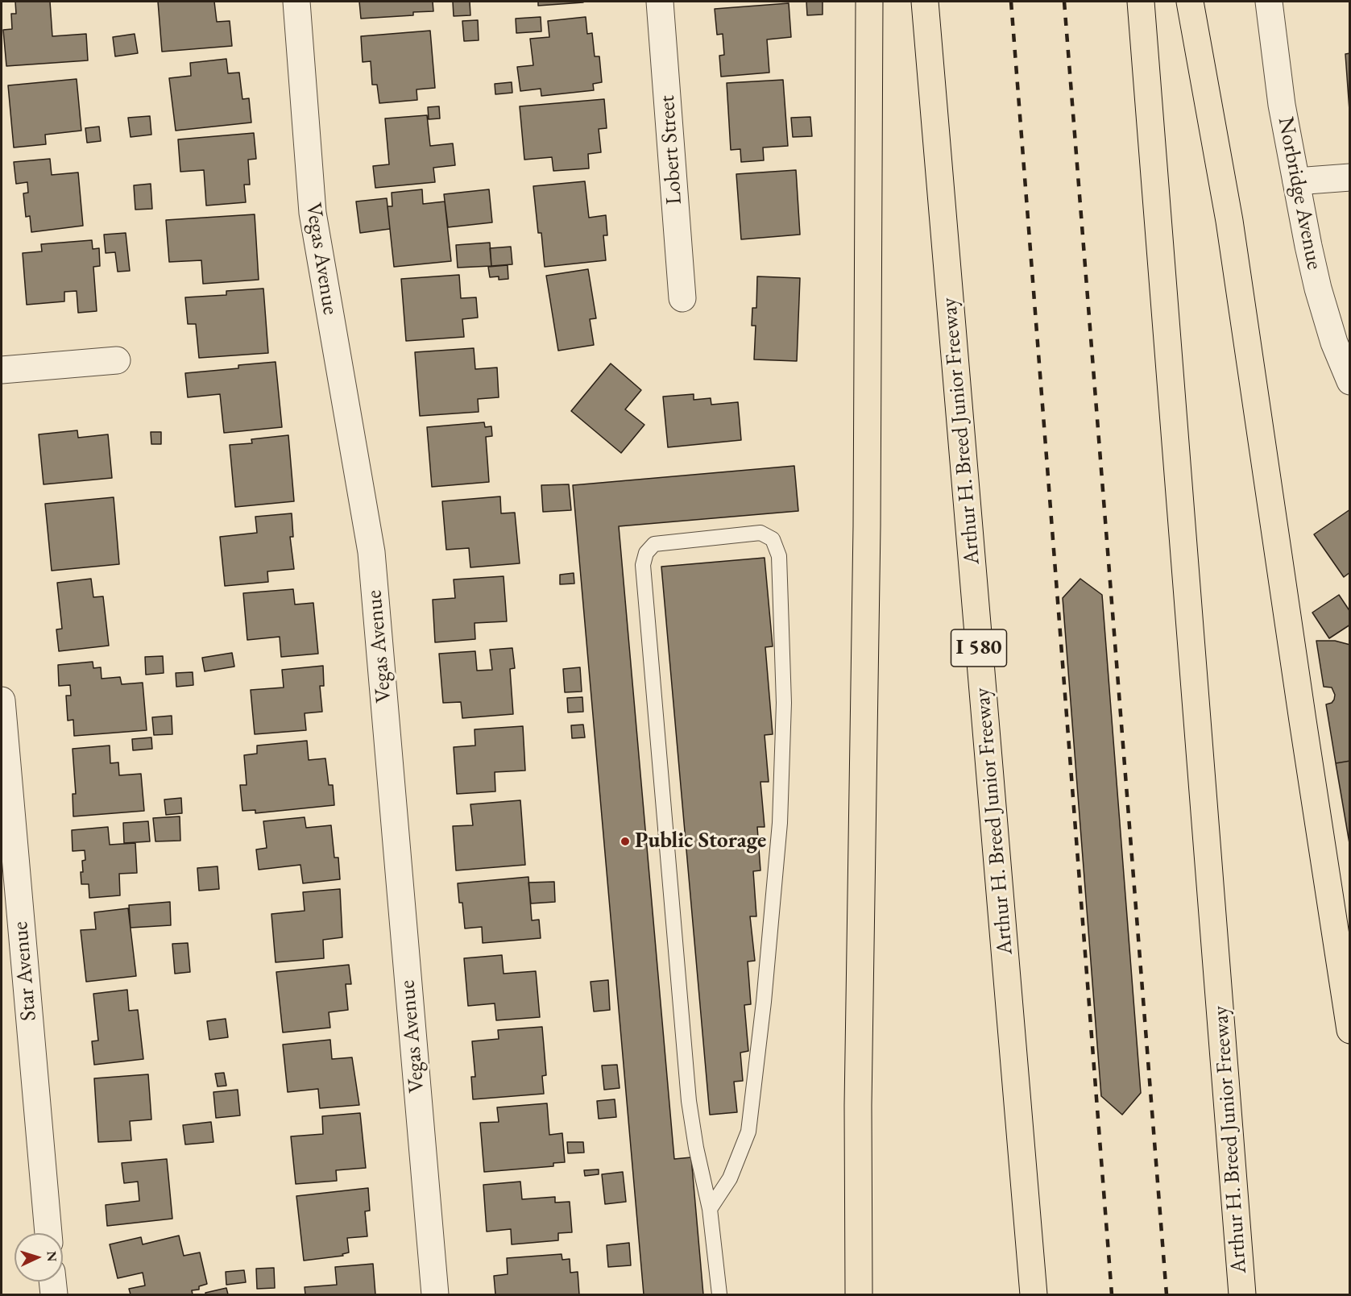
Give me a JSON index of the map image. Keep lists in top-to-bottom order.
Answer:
{
  "streets": {
    "highway": ["Arthur H. Breed Junior Freeway", "I 580"],
    "street": [
      "Lobert Street",
      "Norbridge Avenue",
      "Vegas Avenue",
      "Star Avenue"
    ]
  },
  "places": ["Public Storage"],
  "north": "right"
}
